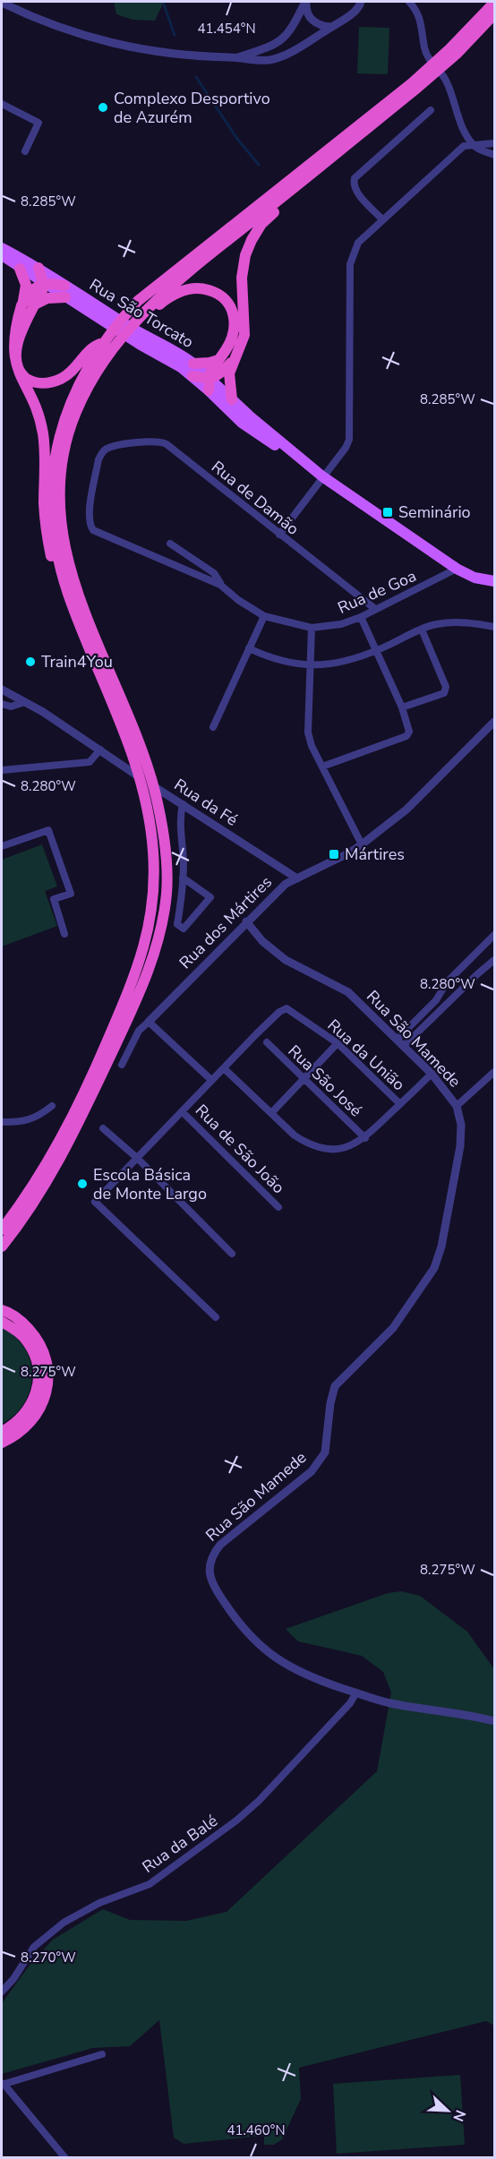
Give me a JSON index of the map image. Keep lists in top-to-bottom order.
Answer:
{
  "streets": {
    "main road": ["Rua São Torcato"],
    "street": [
      "Rua de Damão",
      "Rua de Goa",
      "Rua da Fé",
      "Rua dos Mártires",
      "Rua São Mamede",
      "Rua da União",
      "Rua São José",
      "Rua de São João",
      "Rua da Balé"
    ]
  },
  "crossings": [
    ["Rua São Torcato", "Rua de Goa"],
    ["Rua de Damão", "Rua de Goa"],
    ["Rua da Fé", "Rua dos Mártires"],
    ["Rua dos Mártires", "Rua São Mamede"],
    ["Rua São Mamede", "Rua da Balé"]
  ],
  "places": {
    "other": ["Complexo Desportivo de Azurém", "Train4You", "Escola Básica de Monte Largo"],
    "transit": ["Seminário", "Mártires"]
  },
  "north": "bottom right",
  "coordinates": [
    "41.454°N",
    "8.285°W",
    "8.280°W",
    "8.275°W",
    "8.270°W",
    "41.460°N"
  ]
}
